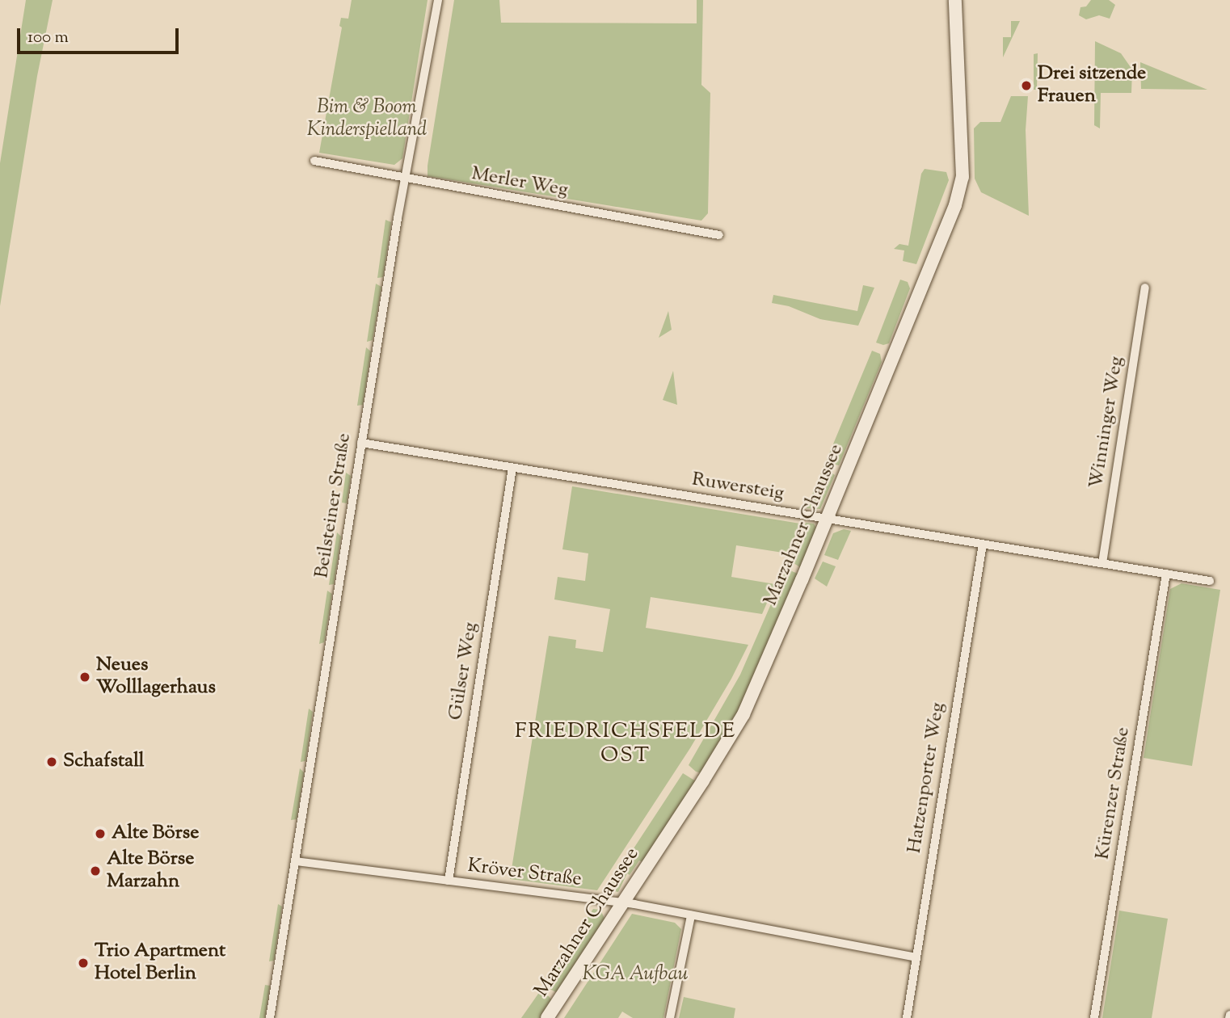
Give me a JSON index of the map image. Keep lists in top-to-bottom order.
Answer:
{
  "streets": {
    "street": [
      "Merler Weg",
      "Winninger Weg",
      "Ruwersteig",
      "Beilsteiner Straße",
      "Marzahner Chaussee",
      "Gülser Weg",
      "Hatzenporter Weg",
      "Kürenzer Straße",
      "Kröver Straße"
    ]
  },
  "crossings": [
    ["Merler Weg", "Beilsteiner Straße"],
    ["Winninger Weg", "Ruwersteig"],
    ["Ruwersteig", "Beilsteiner Straße"],
    ["Ruwersteig", "Marzahner Chaussee"],
    ["Ruwersteig", "Gülser Weg"],
    ["Ruwersteig", "Hatzenporter Weg"],
    ["Ruwersteig", "Kürenzer Straße"],
    ["Beilsteiner Straße", "Kröver Straße"],
    ["Marzahner Chaussee", "Kröver Straße"],
    ["Gülser Weg", "Kröver Straße"],
    ["Hatzenporter Weg", "Kröver Straße"]
  ],
  "districts": ["FRIEDRICHSFELDE OST"],
  "parks": ["Bim & Boom Kinderspielland", "KGA Aufbau"],
  "places": [
    "Drei sitzende Frauen",
    "Neues Wolllagerhaus",
    "Schafstall",
    "Alte Börse",
    "Alte Börse Marzahn",
    "Trio Apartment Hotel Berlin"
  ],
  "scale_bar": "100 m"
}
